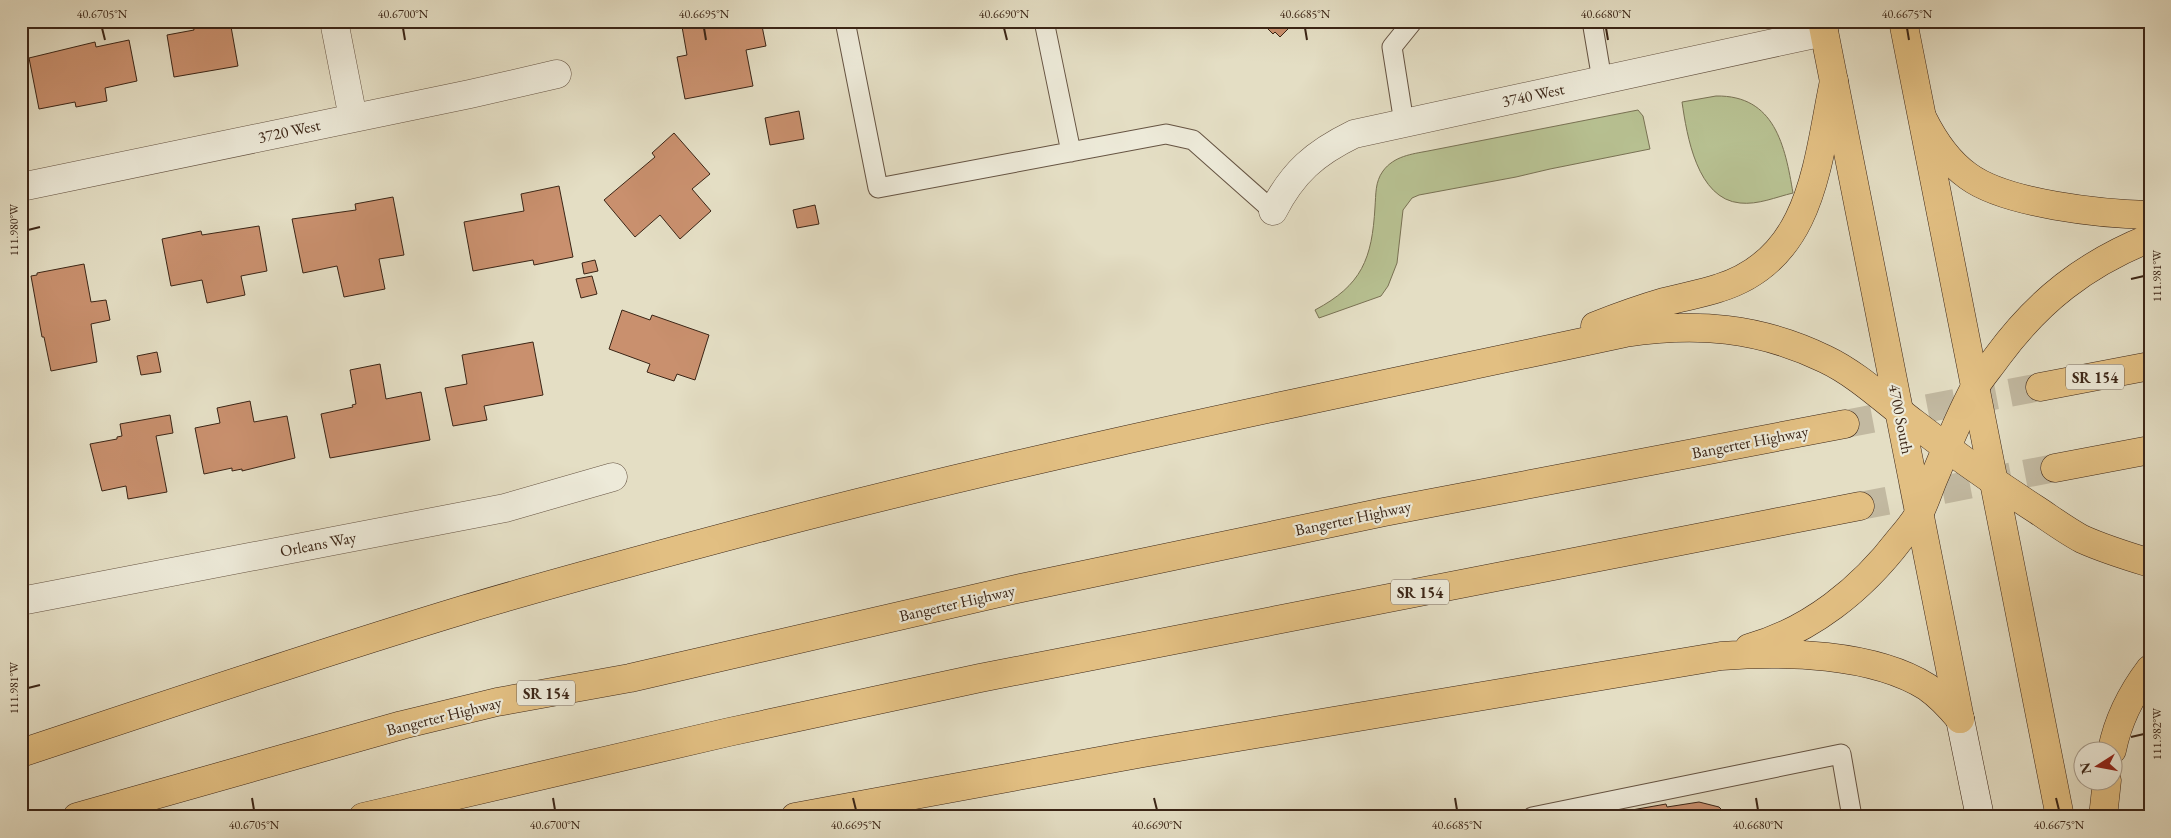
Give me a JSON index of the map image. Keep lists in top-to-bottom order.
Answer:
{
  "streets": {
    "main road": ["SR 154", "4700 South", "Bangerter Highway"],
    "street": ["3740 West", "3720 West", "Orleans Way"]
  },
  "crossings": [
    ["3740 West", "4700 South"]
  ],
  "north": "left",
  "coordinates": [
    "40.6705°N",
    "40.6700°N",
    "40.6695°N",
    "40.6690°N",
    "40.6685°N",
    "40.6680°N",
    "40.6675°N",
    "111.980°W",
    "111.981°W",
    "111.982°W"
  ]
}
